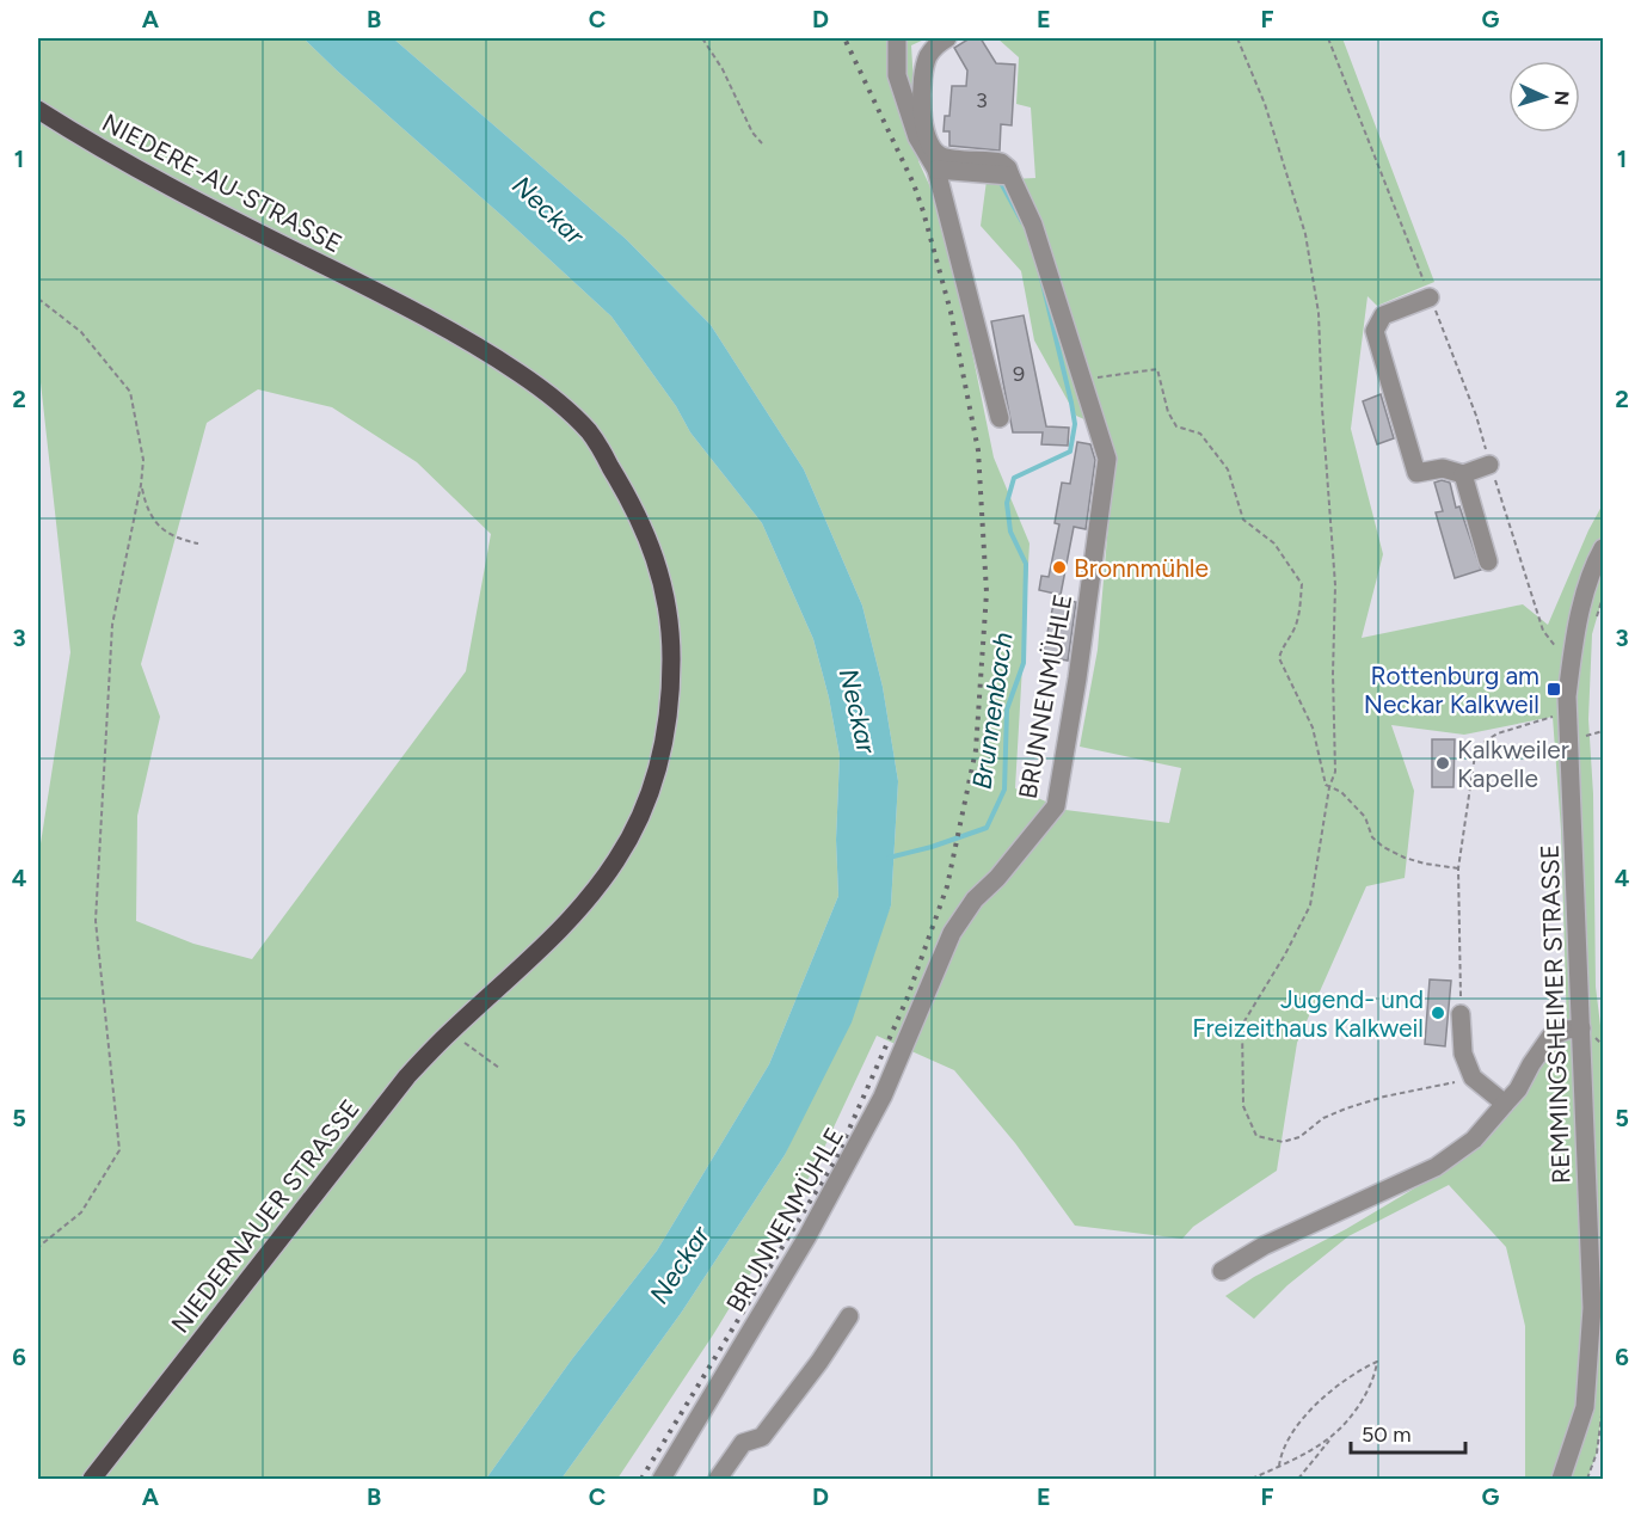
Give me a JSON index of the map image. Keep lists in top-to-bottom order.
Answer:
{
  "streets": {
    "main road": ["NIEDERE-AU-STRASSE", "NIEDERNAUER STRASSE"],
    "street": ["BRUNNENMÜHLE", "REMMINGSHEIMER STRASSE"]
  },
  "crossings": [
    ["NIEDERE-AU-STRASSE", "NIEDERNAUER STRASSE"]
  ],
  "water": ["Neckar", "Brunnenbach"],
  "places": {
    "other": ["Bronnmühle", "Kalkweiler Kapelle", "Jugend- und Freizeithaus Kalkweil"],
    "transit": ["Rottenburg am Neckar Kalkweil"]
  },
  "house_numbers": ["3", "9"],
  "scale_bar": "50 m",
  "north": "right",
  "grid": {
    "columns": [
      "A",
      "B",
      "C",
      "D",
      "E",
      "F",
      "G"
    ],
    "rows": [
      "1",
      "2",
      "3",
      "4",
      "5",
      "6"
    ]
  }
}
